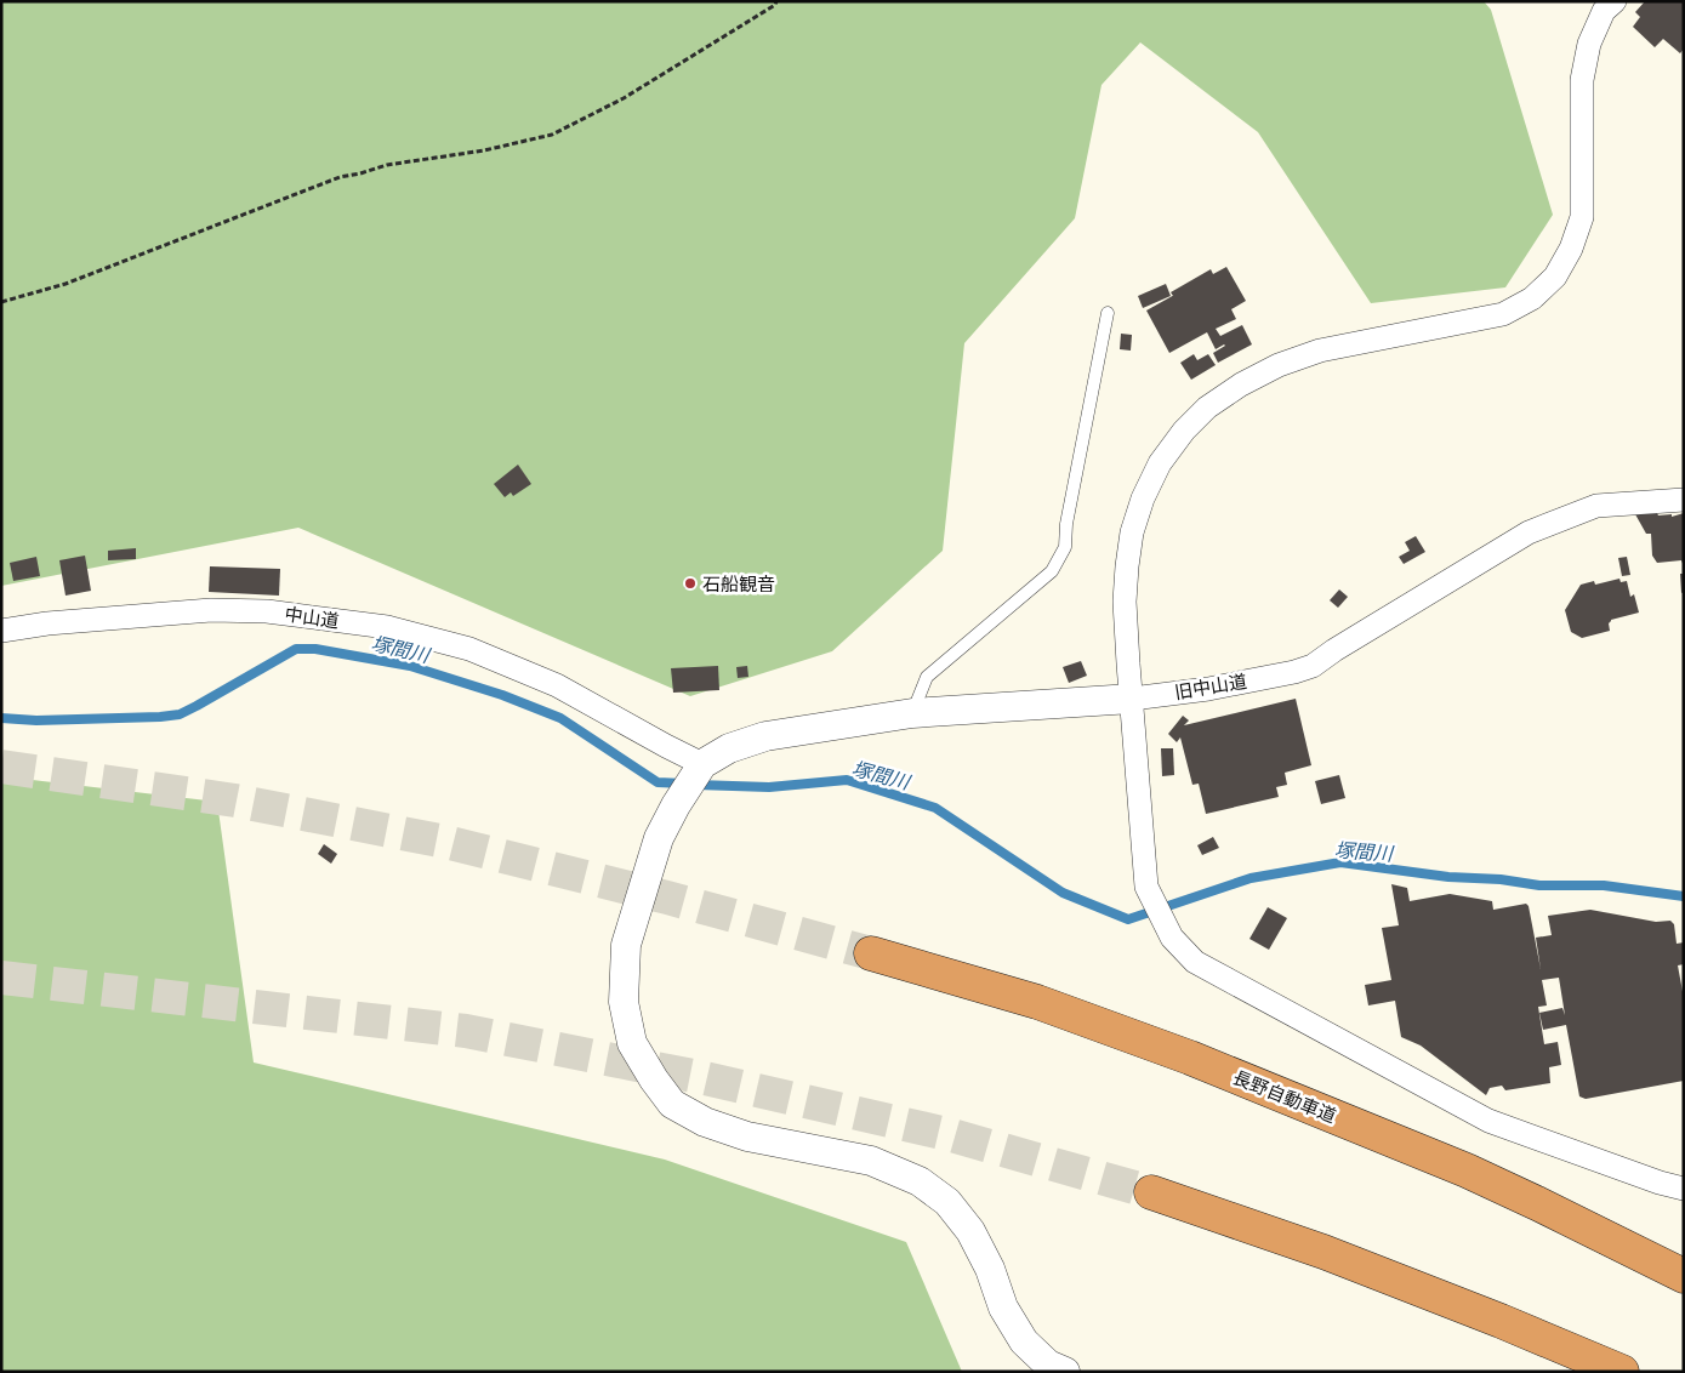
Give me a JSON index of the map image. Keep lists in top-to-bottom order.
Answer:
{
  "streets": {
    "highway": ["長野自動車道"],
    "street": ["中山道", "旧中山道"]
  },
  "crossings": [
    ["中山道", "旧中山道"]
  ],
  "water": ["塚間川"],
  "places": ["石船観音"]
}
